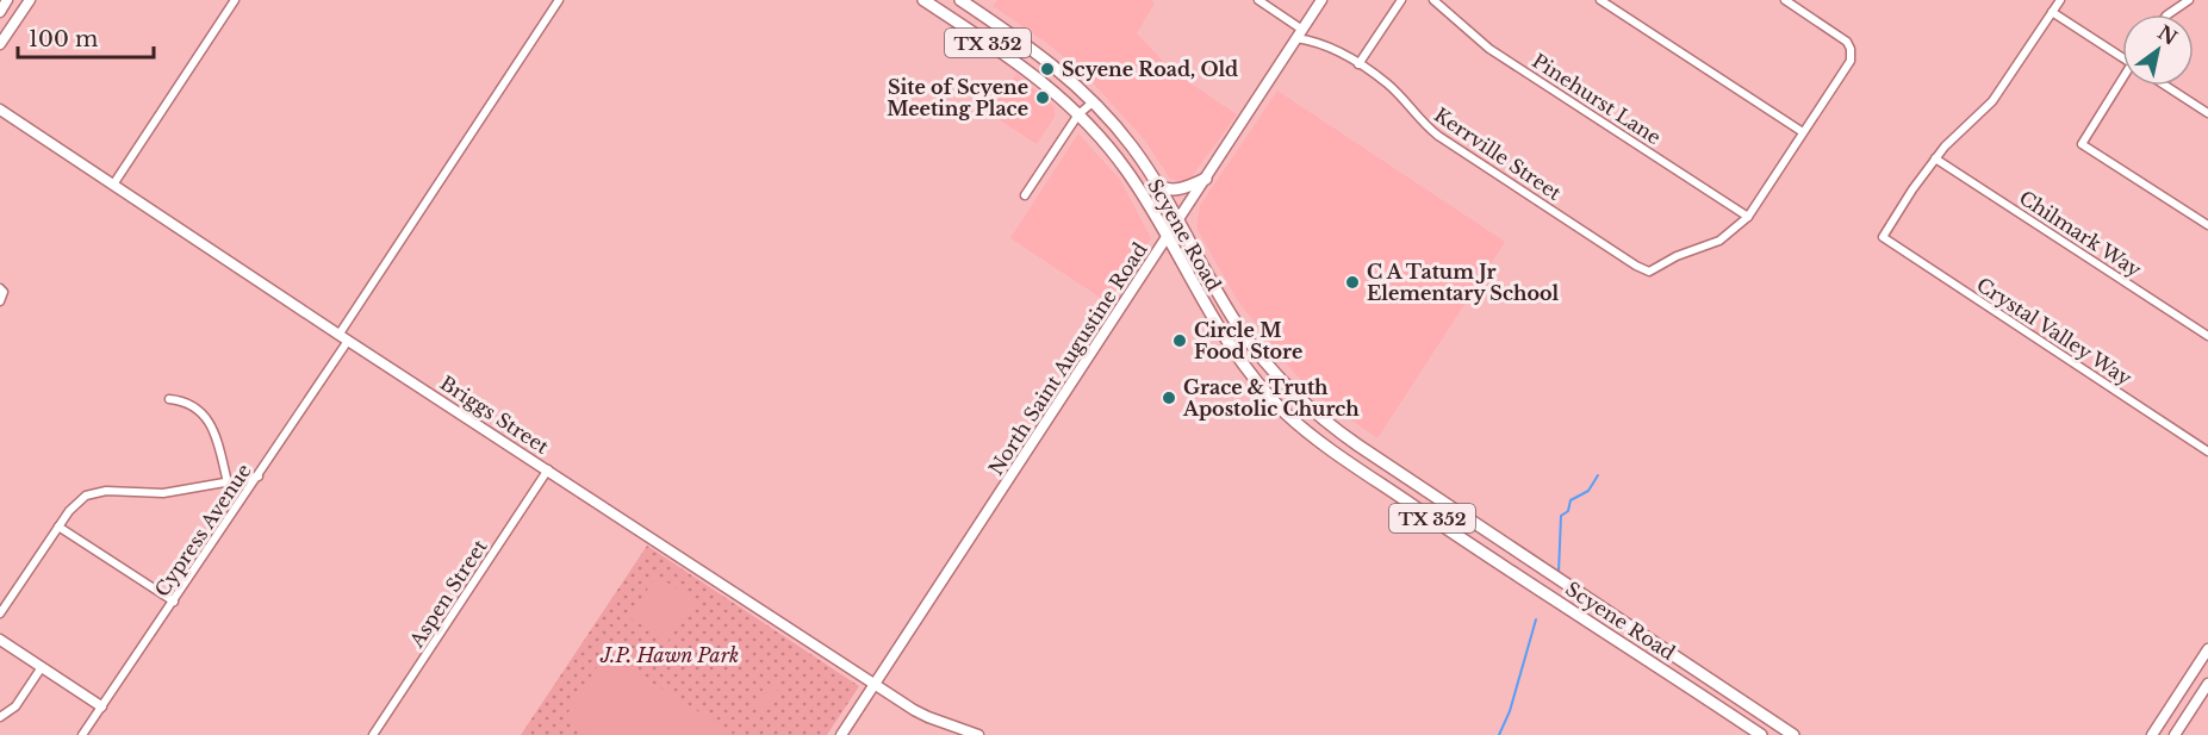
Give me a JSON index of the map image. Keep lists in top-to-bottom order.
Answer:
{
  "streets": {
    "main road": ["TX 352", "Scyene Road"],
    "street": [
      "Pinehurst Lane",
      "Kerrville Street",
      "Chilmark Way",
      "Crystal Valley Way",
      "North Saint Augustine Road",
      "Briggs Street",
      "Cypress Avenue",
      "Aspen Street"
    ]
  },
  "crossings": [
    ["Pinehurst Lane", "Kerrville Street"],
    ["Kerrville Street", "North Saint Augustine Road"],
    ["Chilmark Way", "Crystal Valley Way"],
    ["Scyene Road", "North Saint Augustine Road"],
    ["North Saint Augustine Road", "Briggs Street"],
    ["Briggs Street", "Cypress Avenue"],
    ["Briggs Street", "Aspen Street"]
  ],
  "parks": ["J.P. Hawn Park"],
  "places": [
    "Scyene Road, Old",
    "Site of Scyene Meeting Place",
    "C A Tatum Jr Elementary School",
    "Circle M Food Store",
    "Grace & Truth Apostolic Church"
  ],
  "scale_bar": "100 m",
  "north": "top right"
}
